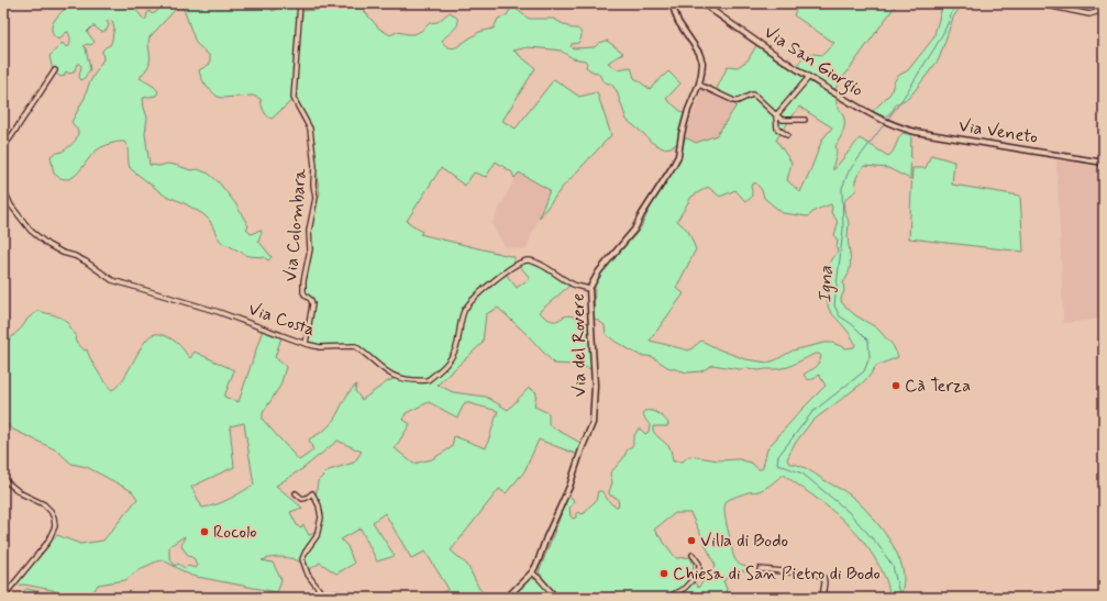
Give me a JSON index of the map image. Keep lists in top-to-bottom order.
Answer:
{
  "streets": {
    "street": [
      "Via San Giorgio",
      "Via Veneto",
      "Via Colombara",
      "Via Costa",
      "Via del Rovere"
    ]
  },
  "crossings": [
    ["Via San Giorgio", "Via Veneto"],
    ["Via Colombara", "Via Costa"],
    ["Via Costa", "Via del Rovere"]
  ],
  "water": ["Igna"],
  "places": [
    "Cà Terza",
    "Rocolo",
    "Villa di Bodo",
    "Chiesa di San Pietro di Bodo"
  ]
}
